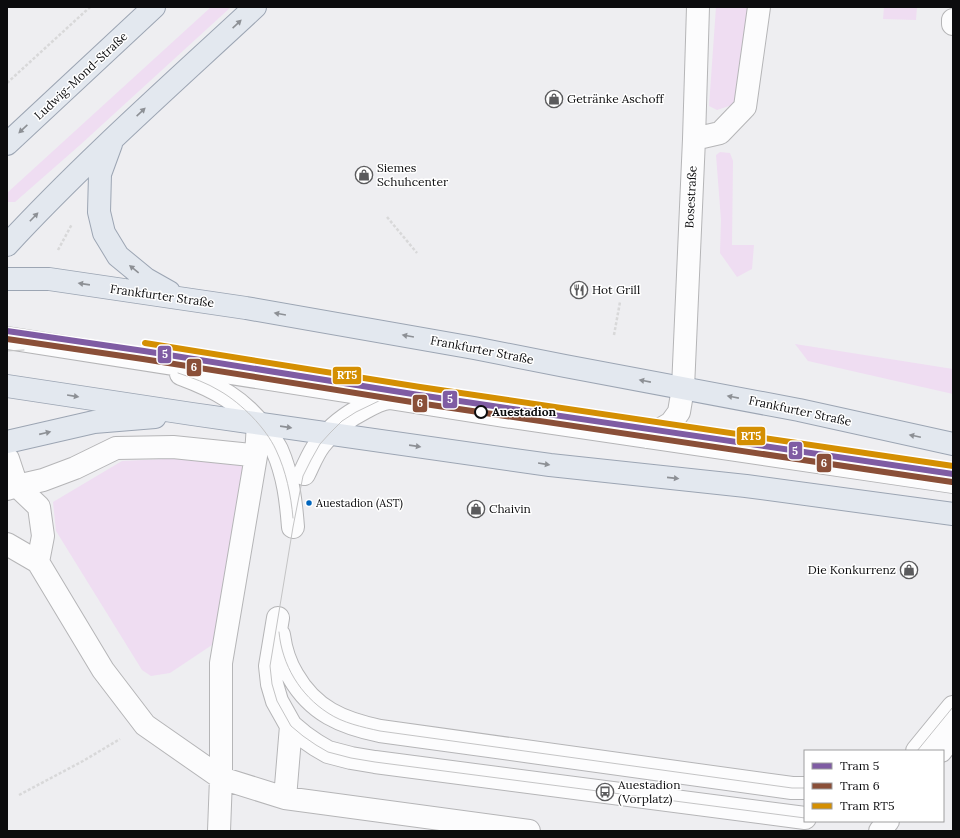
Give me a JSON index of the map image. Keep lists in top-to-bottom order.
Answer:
{
  "streets": {
    "main road": ["Ludwig-Mond-Straße", "Frankfurter Straße"],
    "street": ["Bosestraße"]
  },
  "crossings": [
    ["Bosestraße", "Frankfurter Straße"]
  ],
  "places": {
    "shop": [
      "Getränke Aschoff",
      "Siemes Schuhcenter",
      "Chaivin",
      "Die Konkurrenz"
    ],
    "restaurant": ["Hot Grill"],
    "other": ["Auestadion", "Auestadion (AST)"],
    "bus stop": ["Auestadion (Vorplatz)"]
  },
  "lines": ["tram line 5", "tram line 6", "tram line RT5"],
  "legend": ["Tram 5", "Tram 6", "Tram RT5"]
}
